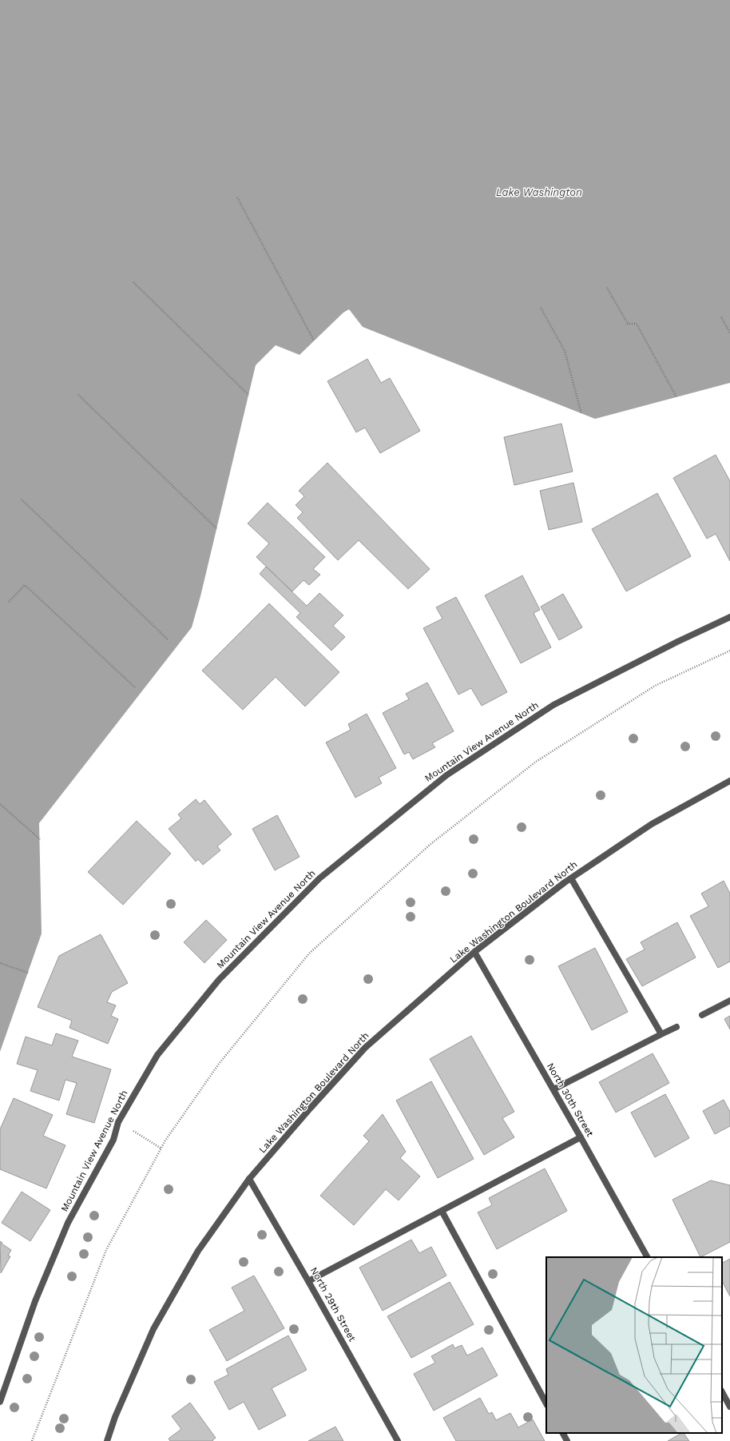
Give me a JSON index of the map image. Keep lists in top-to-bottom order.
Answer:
{
  "streets": {
    "street": [
      "Mountain View Avenue North",
      "Lake Washington Boulevard North",
      "North 30th Street",
      "North 29th Street"
    ]
  },
  "crossings": [
    ["Lake Washington Boulevard North", "North 30th Street"],
    ["Lake Washington Boulevard North", "North 29th Street"]
  ],
  "water": ["Lake Washington"]
}
